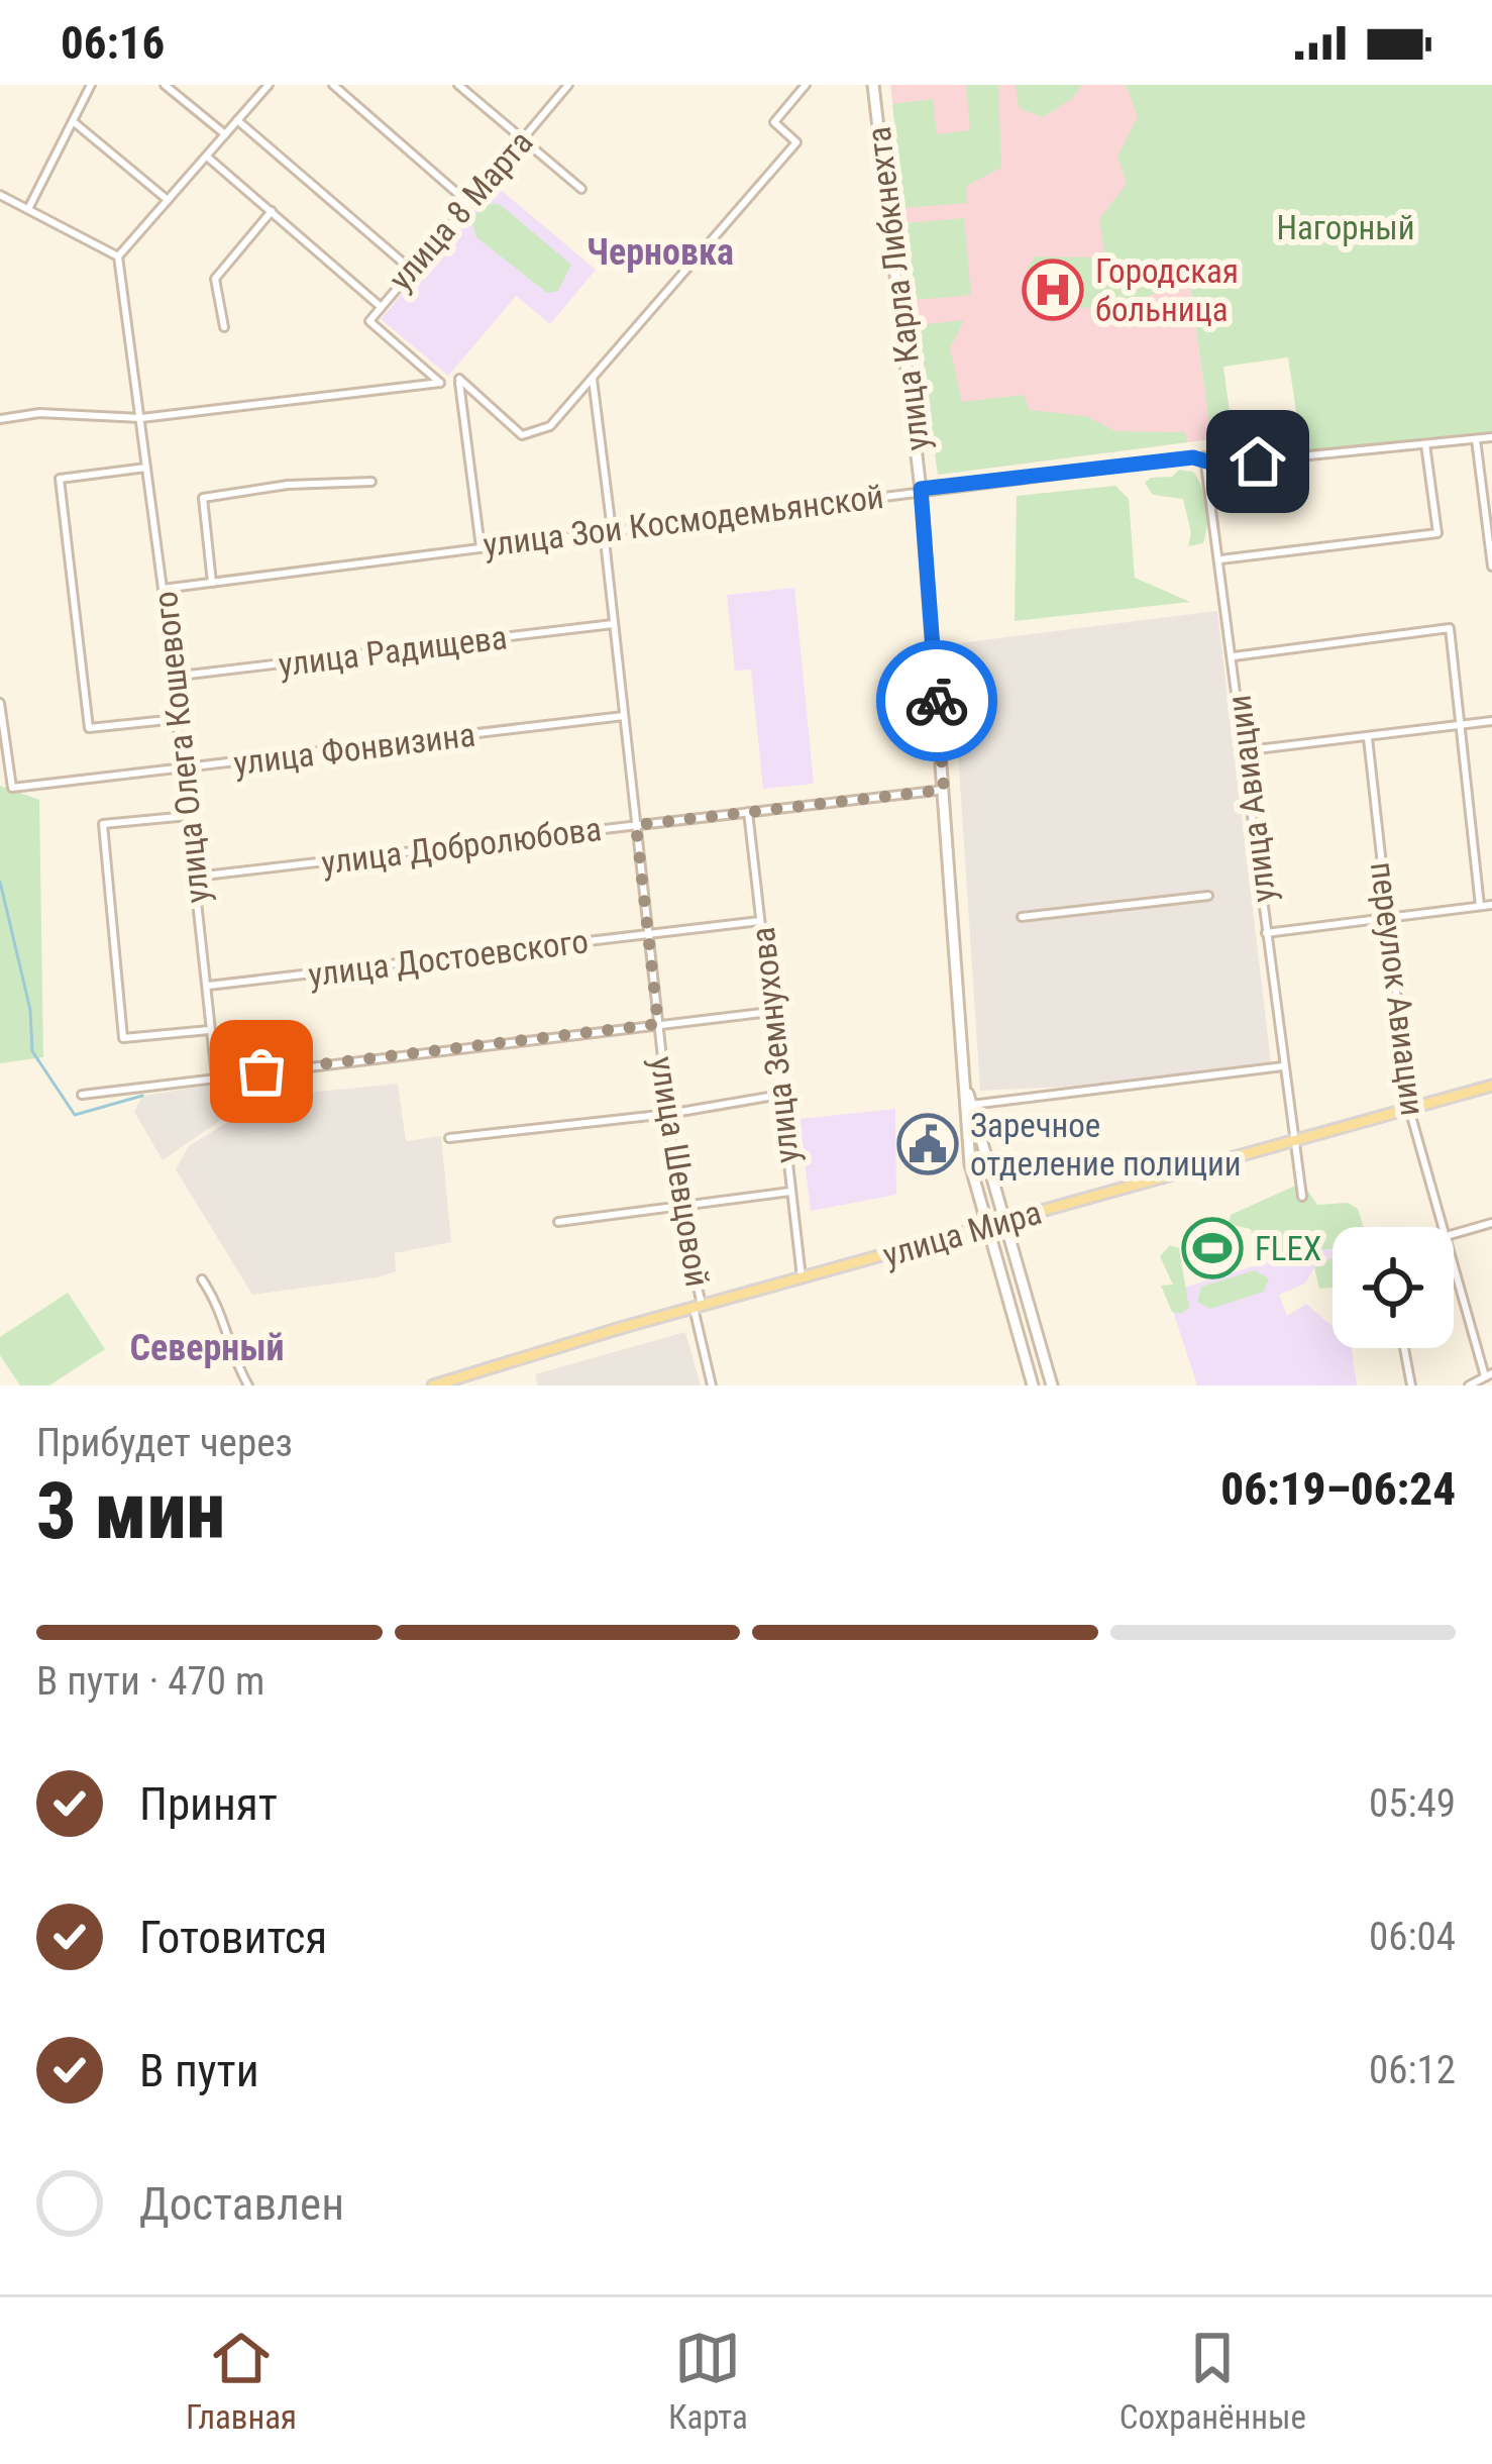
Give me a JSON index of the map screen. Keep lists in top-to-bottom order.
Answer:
{
  "streets": {
    "main road": ["улица Карла Либкнехта", "улица Мира"],
    "street": [
      "улица 8 Марта",
      "улица Зои Космодемьянской",
      "улица Радищева",
      "улица Олега Кошевого",
      "улица Фонвизина",
      "улица Авиации",
      "улица Добролюбова",
      "улица Достоевского",
      "переулок Авиации",
      "улица Земнухова",
      "улица Шевцовой"
    ]
  },
  "crossings": [
    ["улица 8 Марта", "улица Олега Кошевого"],
    ["улица Карла Либкнехта", "улица Зои Космодемьянской"],
    ["улица Карла Либкнехта", "улица Добролюбова"],
    ["улица Карла Либкнехта", "улица Мира"],
    ["улица Зои Космодемьянской", "улица Олега Кошевого"],
    ["улица Зои Космодемьянской", "улица Авиации"],
    ["улица Зои Космодемьянской", "улица Шевцовой"],
    ["улица Радищева", "улица Олега Кошевого"],
    ["улица Радищева", "улица Шевцовой"],
    ["улица Олега Кошевого", "улица Фонвизина"],
    ["улица Олега Кошевого", "улица Добролюбова"],
    ["улица Олега Кошевого", "улица Достоевского"],
    ["улица Фонвизина", "улица Шевцовой"],
    ["улица Авиации", "улица Мира"],
    ["улица Добролюбова", "улица Земнухова"],
    ["улица Добролюбова", "улица Шевцовой"],
    ["улица Достоевского", "улица Земнухова"],
    ["улица Достоевского", "улица Шевцовой"],
    ["переулок Авиации", "улица Мира"],
    ["улица Земнухова", "улица Мира"],
    ["улица Шевцовой", "улица Мира"]
  ],
  "districts": ["Черновка", "Северный"],
  "parks": ["Нагорный"],
  "places": {
    "hospital": ["Городская больница"],
    "public building": ["Заречное отделение полиции"],
    "sports": ["FLEX"]
  },
  "page": {
    "status": "06:16",
    "heading": ["3 мин", "Прибудет через", "06:19–06:24"],
    "bar": "В пути · 470 m",
    "list": [
      ["Принят", "05:49"],
      ["Готовится", "06:04"],
      ["В пути", "06:12"],
      "Доставлен"
    ],
    "tabs": ["Главная", "Карта", "Сохранённые"]
  }
}
